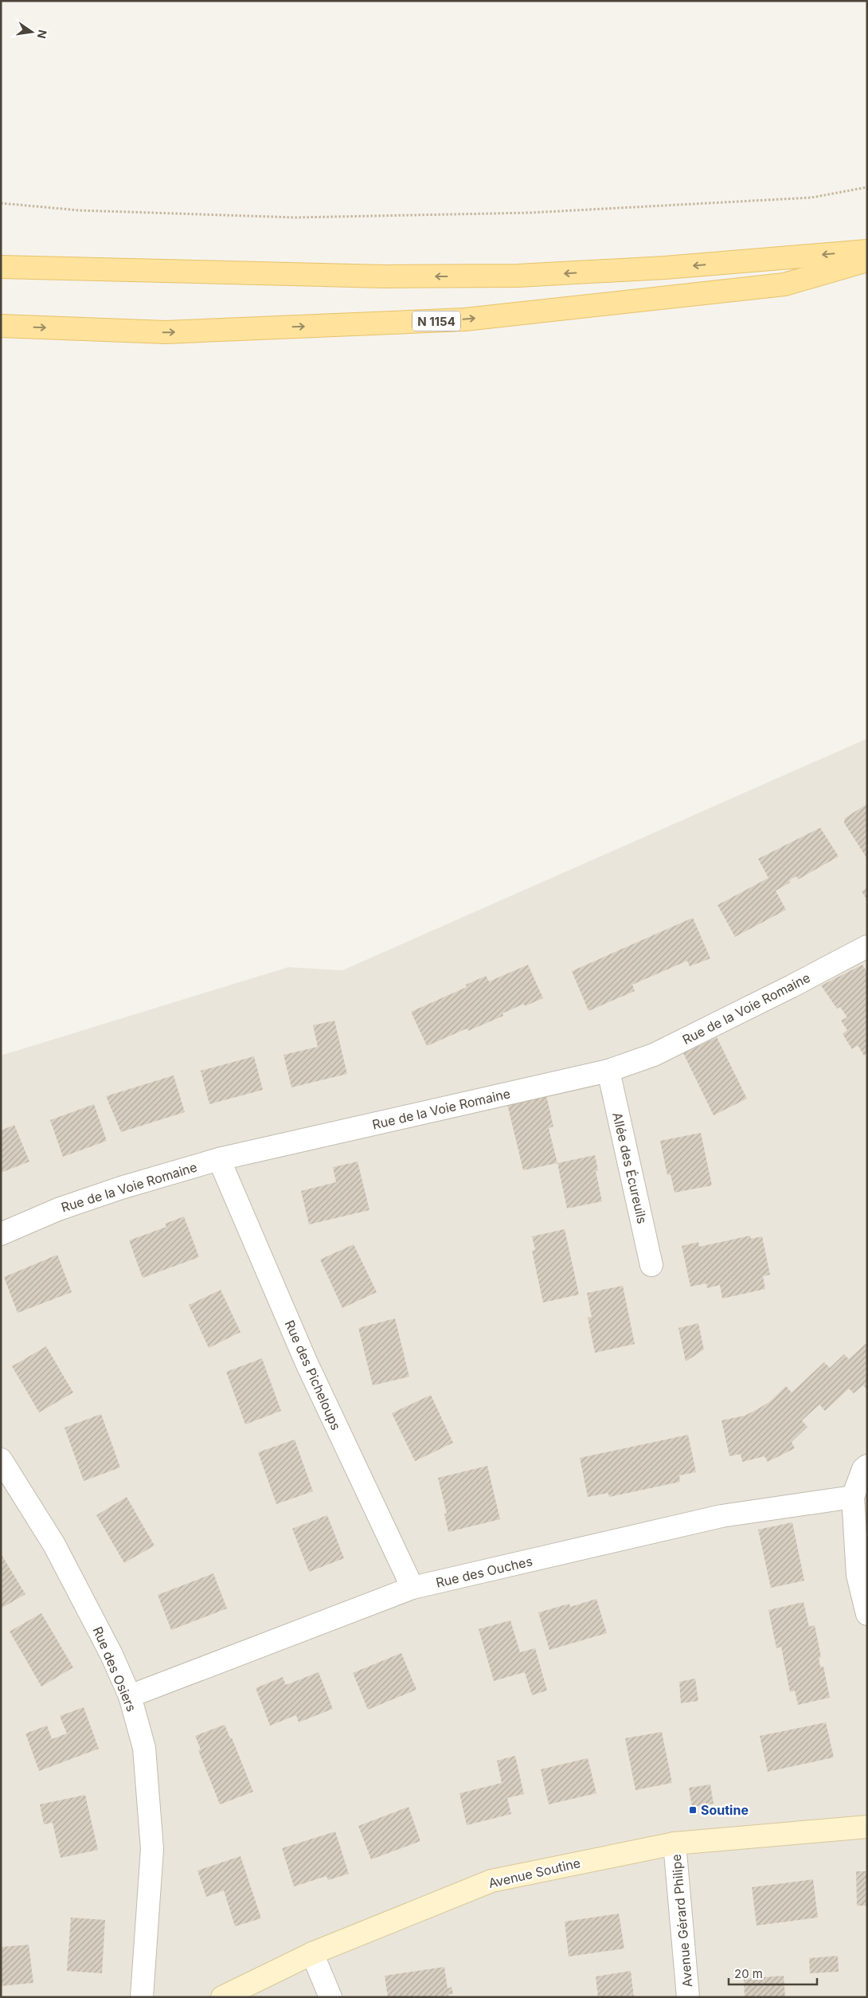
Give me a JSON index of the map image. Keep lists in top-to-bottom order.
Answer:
{
  "streets": {
    "main road": ["N 1154"],
    "street": [
      "Rue de la Voie Romaine",
      "Allée des Écureuils",
      "Rue des Picheloups",
      "Rue des Ouches",
      "Rue des Osiers",
      "Avenue Soutine",
      "Avenue Gérard Philipe"
    ]
  },
  "crossings": [
    ["Rue de la Voie Romaine", "Allée des Écureuils"],
    ["Rue de la Voie Romaine", "Rue des Picheloups"],
    ["Rue des Picheloups", "Rue des Ouches"],
    ["Rue des Ouches", "Rue des Osiers"],
    ["Avenue Soutine", "Avenue Gérard Philipe"]
  ],
  "places": {
    "transit": ["Soutine"]
  },
  "scale_bar": "20 m",
  "north": "right"
}
